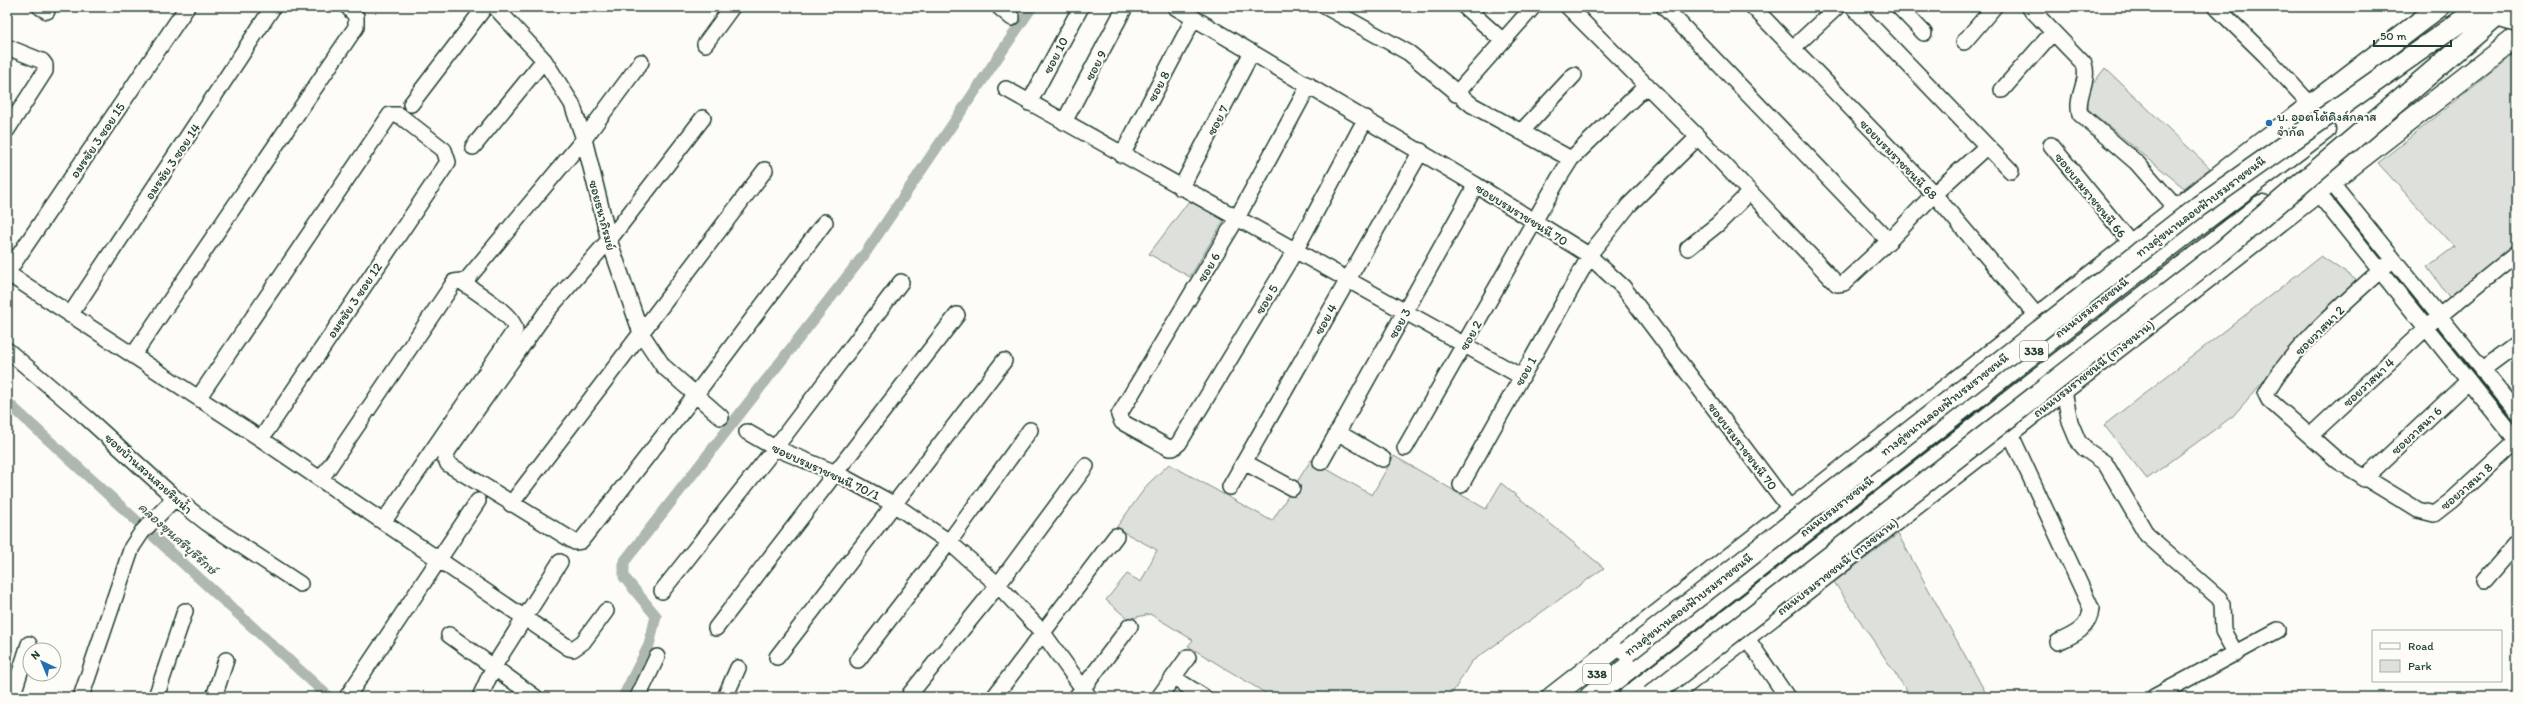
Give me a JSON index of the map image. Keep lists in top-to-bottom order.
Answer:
{
  "streets": {
    "highway": ["ถนนบรมราชชนนี", "338"],
    "main road": ["ทางคู่ขนานลอยฟ้าบรมราชชนนี", "ถนนบรมราชชนนี (ทางขนาน)"],
    "street": [
      "ซอย 10",
      "ซอย 9",
      "ซอย 8",
      "ซอย 7",
      "อมรชัย 3 ซอย 15",
      "ซอยบรมราชชนนี 68",
      "อมรชัย 3 ซอย 14",
      "ซอยบรมราชชนนี 66",
      "ซอยบรมราชชนนี 70",
      "ซอยธนาภิรมย์",
      "ซอย 6",
      "ซอย 5",
      "อมรชัย 3 ซอย 12",
      "ซอย 4",
      "ซอย 3",
      "ซอยวาสนา 2",
      "ซอย 2",
      "ซอย 1",
      "ซอยวาสนา 4",
      "ซอยวาสนา 6",
      "ซอยบรมราชชนนี 70/1",
      "ซอยบ้านสวนสวยริมน้ำ",
      "ซอยวาสนา 8"
    ]
  },
  "crossings": [
    ["ซอย 8", "ซอยบรมราชชนนี 70"],
    ["ซอย 7", "ซอยบรมราชชนนี 70"],
    ["ซอยบรมราชชนนี 68", "338"],
    ["ซอยบรมราชชนนี 66", "338"],
    ["ทางคู่ขนานลอยฟ้าบรมราชชนนี", "ถนนบรมราชชนนี"],
    ["ซอยบรมราชชนนี 70", "ซอย 6"],
    ["ซอยบรมราชชนนี 70", "ซอย 5"],
    ["ซอยบรมราชชนนี 70", "ซอย 4"],
    ["ซอยบรมราชชนนี 70", "ซอย 3"],
    ["ซอยบรมราชชนนี 70", "ซอย 2"],
    ["ซอยบรมราชชนนี 70", "338"],
    ["ซอยบรมราชชนนี 70", "ซอย 1"],
    ["ซอย 6", "ซอย 5"],
    ["ถนนบรมราชชนนี", "ถนนบรมราชชนนี (ทางขนาน)"],
    ["ซอยวาสนา 2", "ซอยวาสนา 4"],
    ["ซอยวาสนา 6", "ซอยวาสนา 8"]
  ],
  "water": ["คลองขุนศรีบุรีรักษ์"],
  "places": ["บ. ออตโต้คิงส์กลาส จำกัด"],
  "legend": ["Road", "Park"],
  "scale_bar": "50 m",
  "north": "top left"
}
